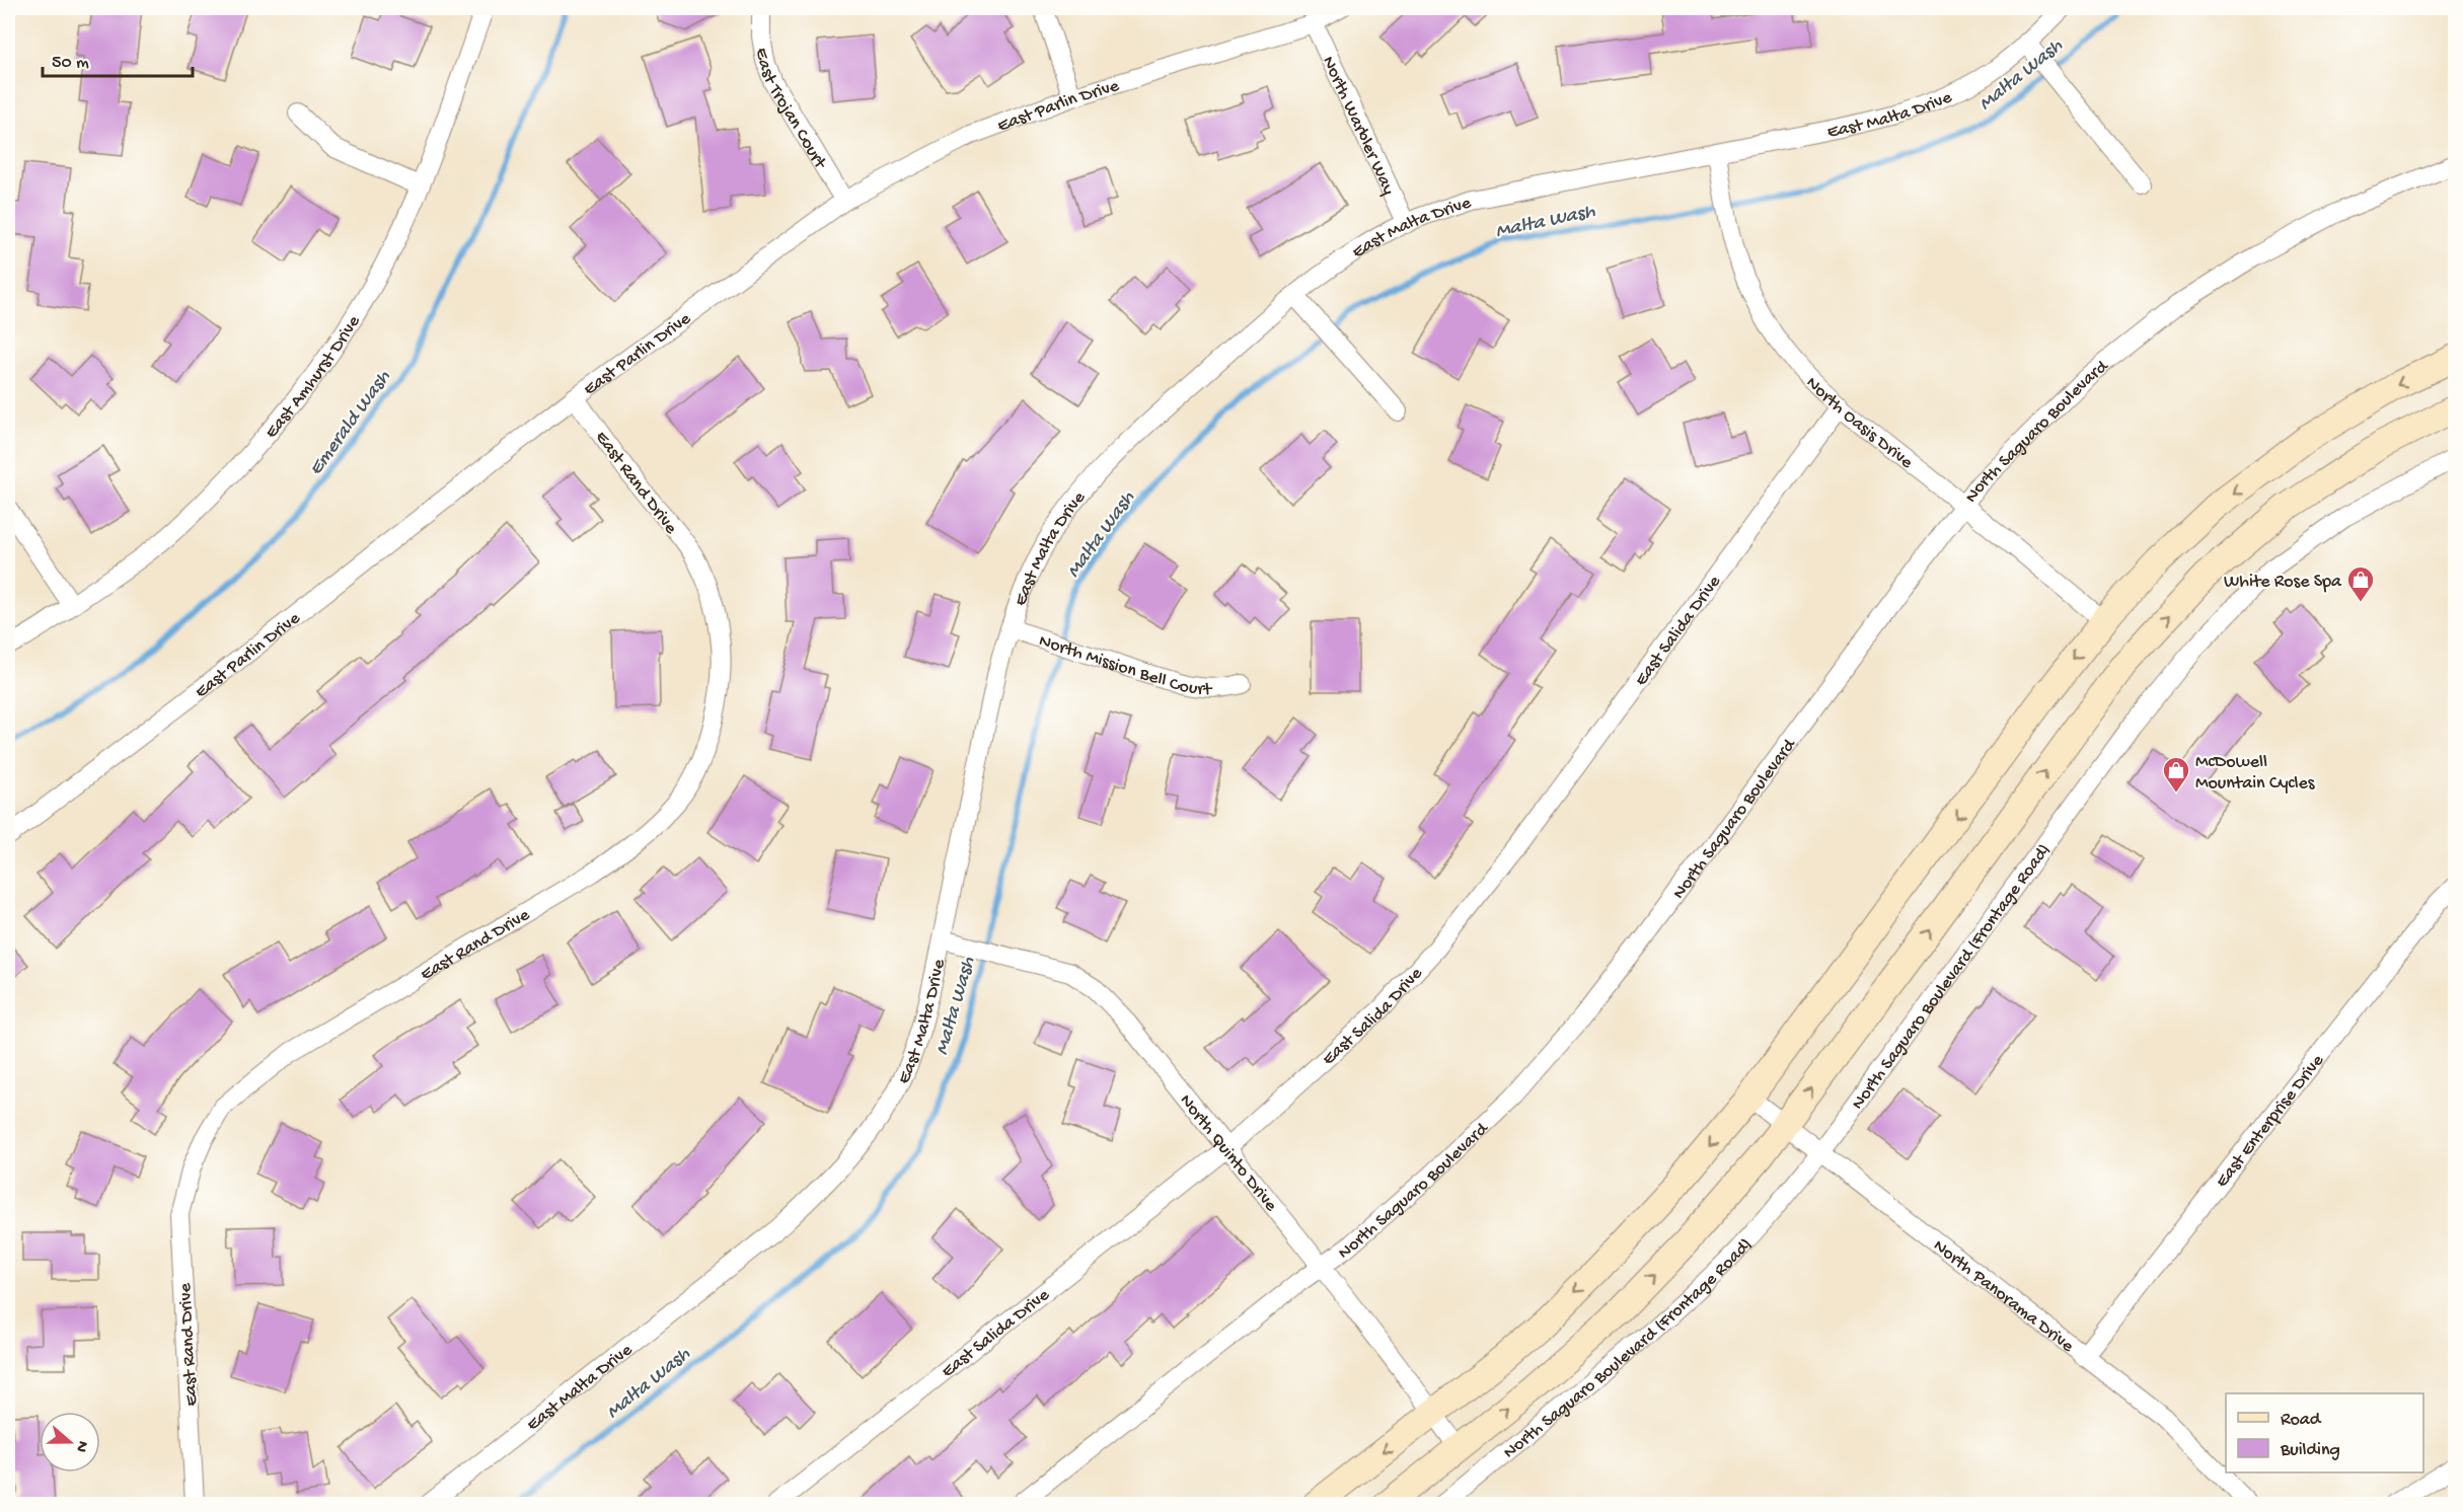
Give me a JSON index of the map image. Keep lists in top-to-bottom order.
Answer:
{
  "streets": {
    "street": [
      "East Parlin Drive",
      "East Trojan Court",
      "East Malta Drive",
      "North Warbler Way",
      "East Amhurst Drive",
      "North Oasis Drive",
      "North Saguaro Boulevard",
      "East Rand Drive",
      "East Salida Drive",
      "North Mission Bell Court",
      "North Saguaro Boulevard (Frontage Road)",
      "East Enterprise Drive",
      "North Quinto Drive",
      "North Panorama Drive"
    ]
  },
  "crossings": [
    ["East Parlin Drive", "East Trojan Court"],
    ["East Parlin Drive", "North Warbler Way"],
    ["East Parlin Drive", "East Rand Drive"],
    ["East Malta Drive", "North Warbler Way"],
    ["East Malta Drive", "North Oasis Drive"],
    ["East Malta Drive", "North Mission Bell Court"],
    ["East Malta Drive", "North Quinto Drive"],
    ["North Oasis Drive", "North Saguaro Boulevard"],
    ["North Oasis Drive", "East Salida Drive"],
    ["North Saguaro Boulevard", "North Quinto Drive"],
    ["East Salida Drive", "North Quinto Drive"],
    ["North Saguaro Boulevard (Frontage Road)", "North Panorama Drive"],
    ["East Enterprise Drive", "North Panorama Drive"]
  ],
  "water": ["Malta Wash", "Emerald Wash"],
  "places": {
    "shop": ["White Rose Spa", "McDowell Mountain Cycles"]
  },
  "legend": ["Road", "Building"],
  "scale_bar": "50 m",
  "north": "right"
}
